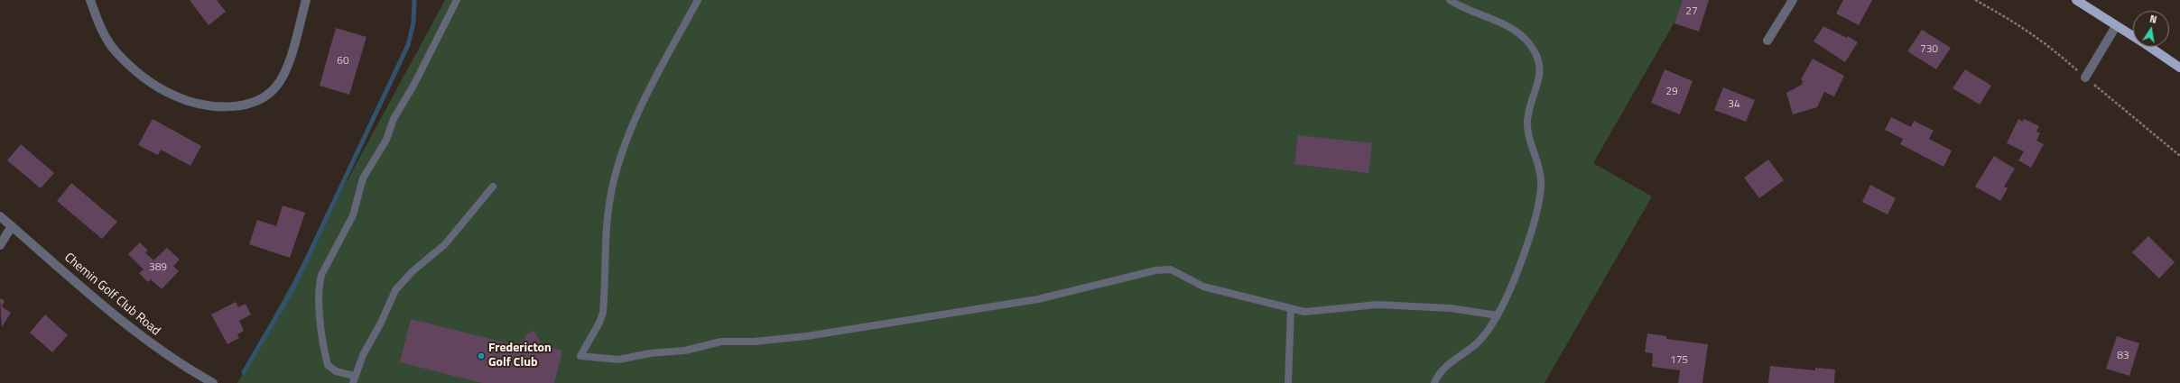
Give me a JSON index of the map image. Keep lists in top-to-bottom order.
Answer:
{
  "streets": {
    "street": ["Chemin Golf Club Road"]
  },
  "places": ["Fredericton Golf Club"],
  "house_numbers": [
    "27",
    "730",
    "60",
    "29",
    "34",
    "389",
    "83",
    "175"
  ],
  "north": "top"
}
